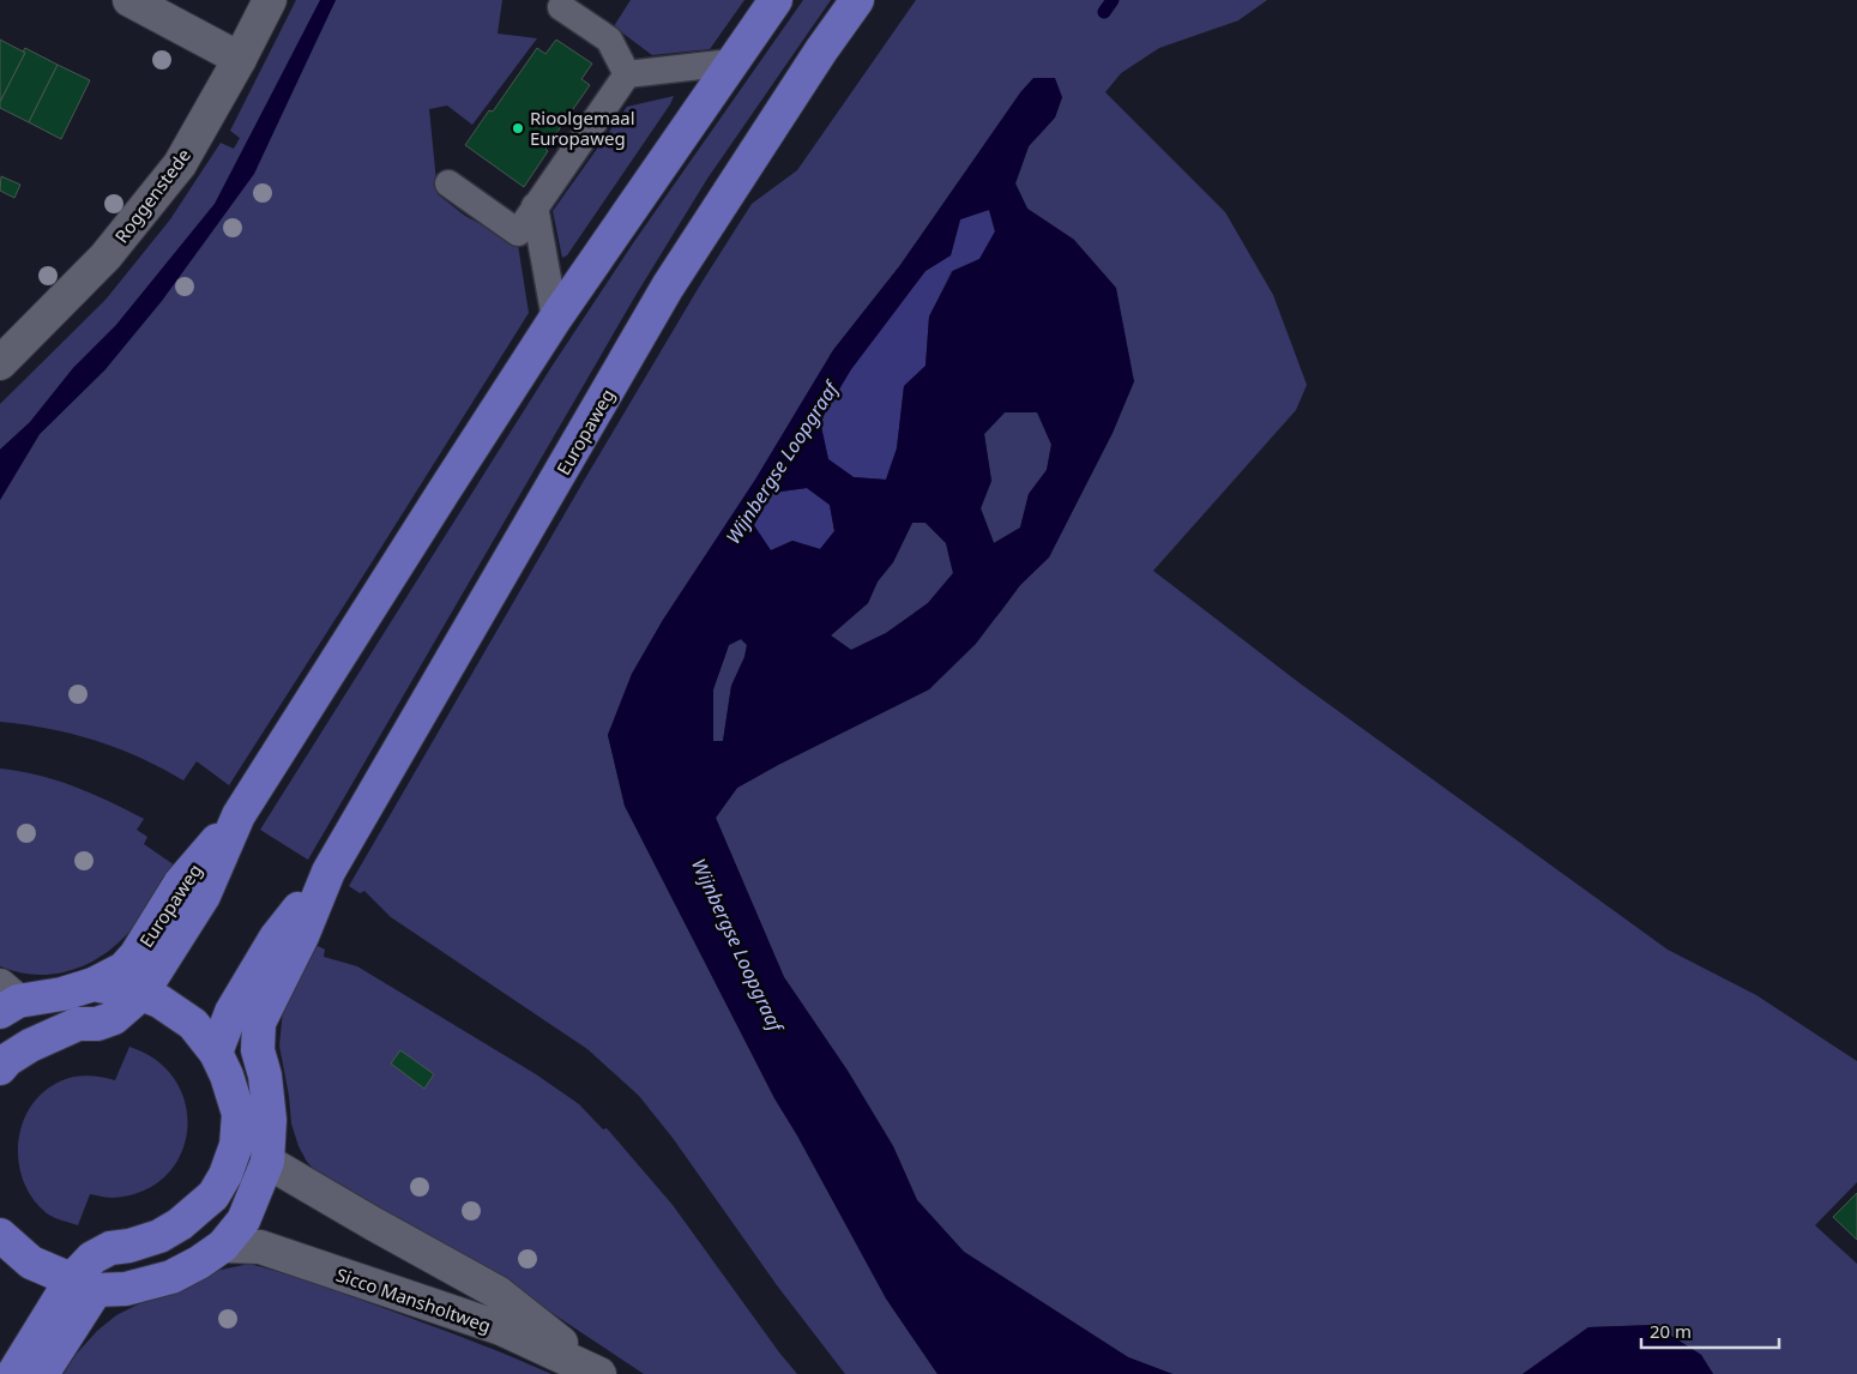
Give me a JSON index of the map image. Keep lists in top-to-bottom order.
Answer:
{
  "streets": {
    "main road": ["Europaweg"],
    "street": ["Roggenstede", "Sicco Mansholtweg"]
  },
  "crossings": [
    ["Europaweg", "Sicco Mansholtweg"]
  ],
  "water": ["Wijnbergse Loopgraaf"],
  "places": ["Rioolgemaal Europaweg"],
  "scale_bar": "20 m"
}
